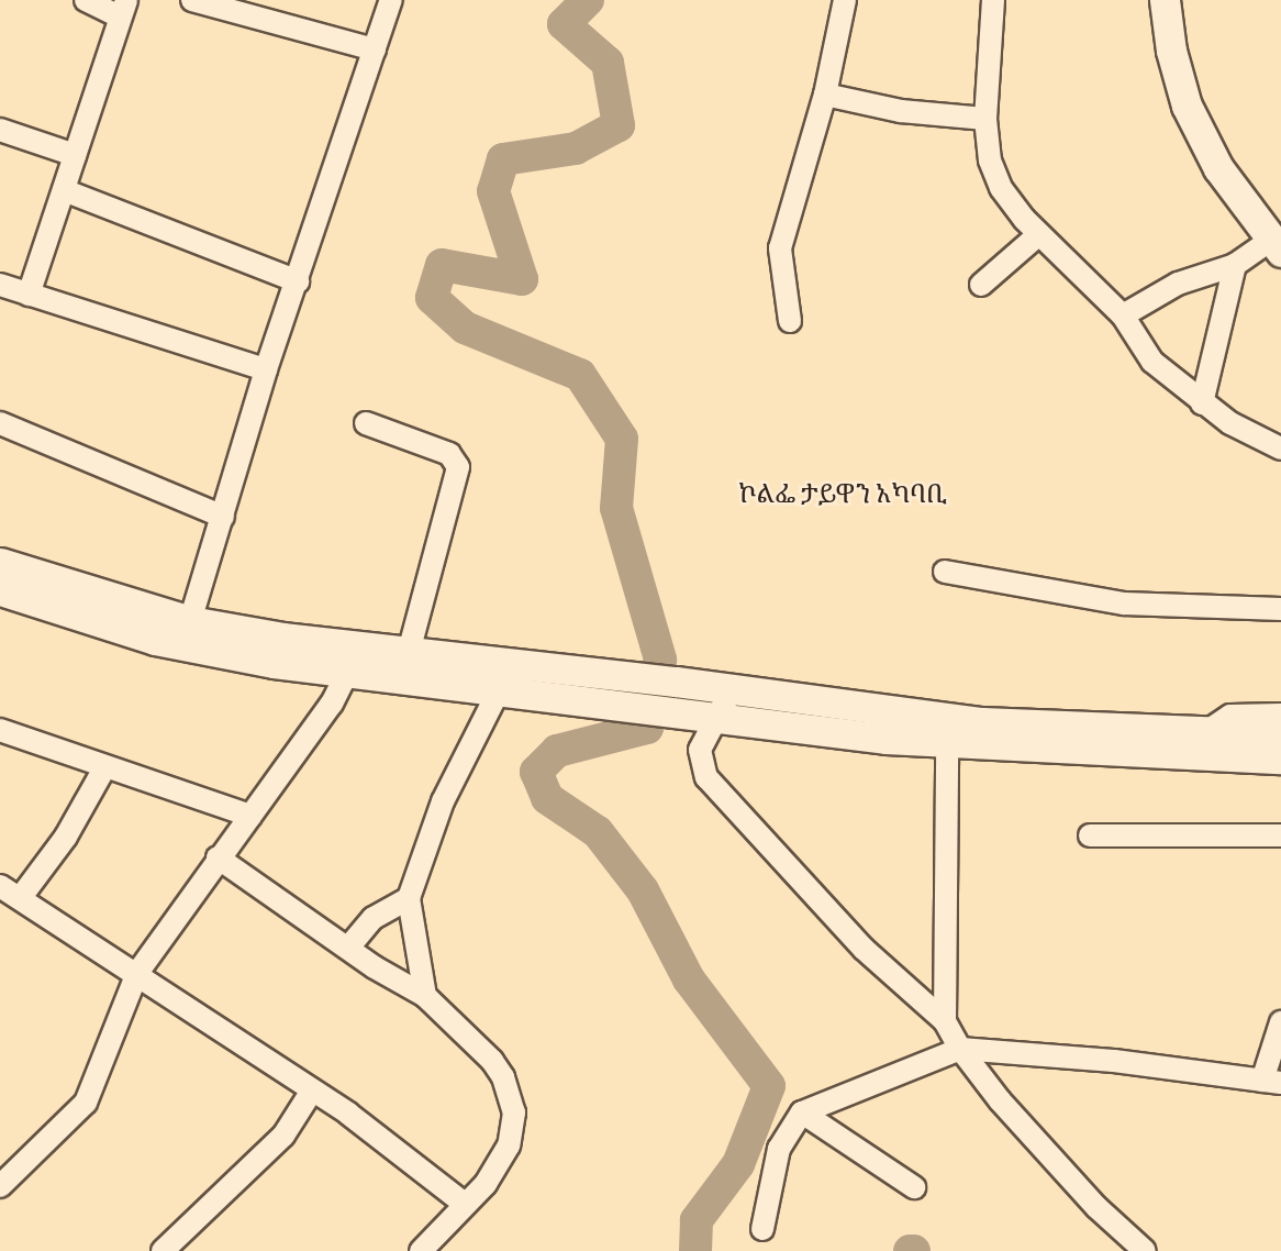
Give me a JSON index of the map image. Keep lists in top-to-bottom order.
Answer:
{
  "districts": ["ኮልፌ ታይዋን አካባቢ"]
}
